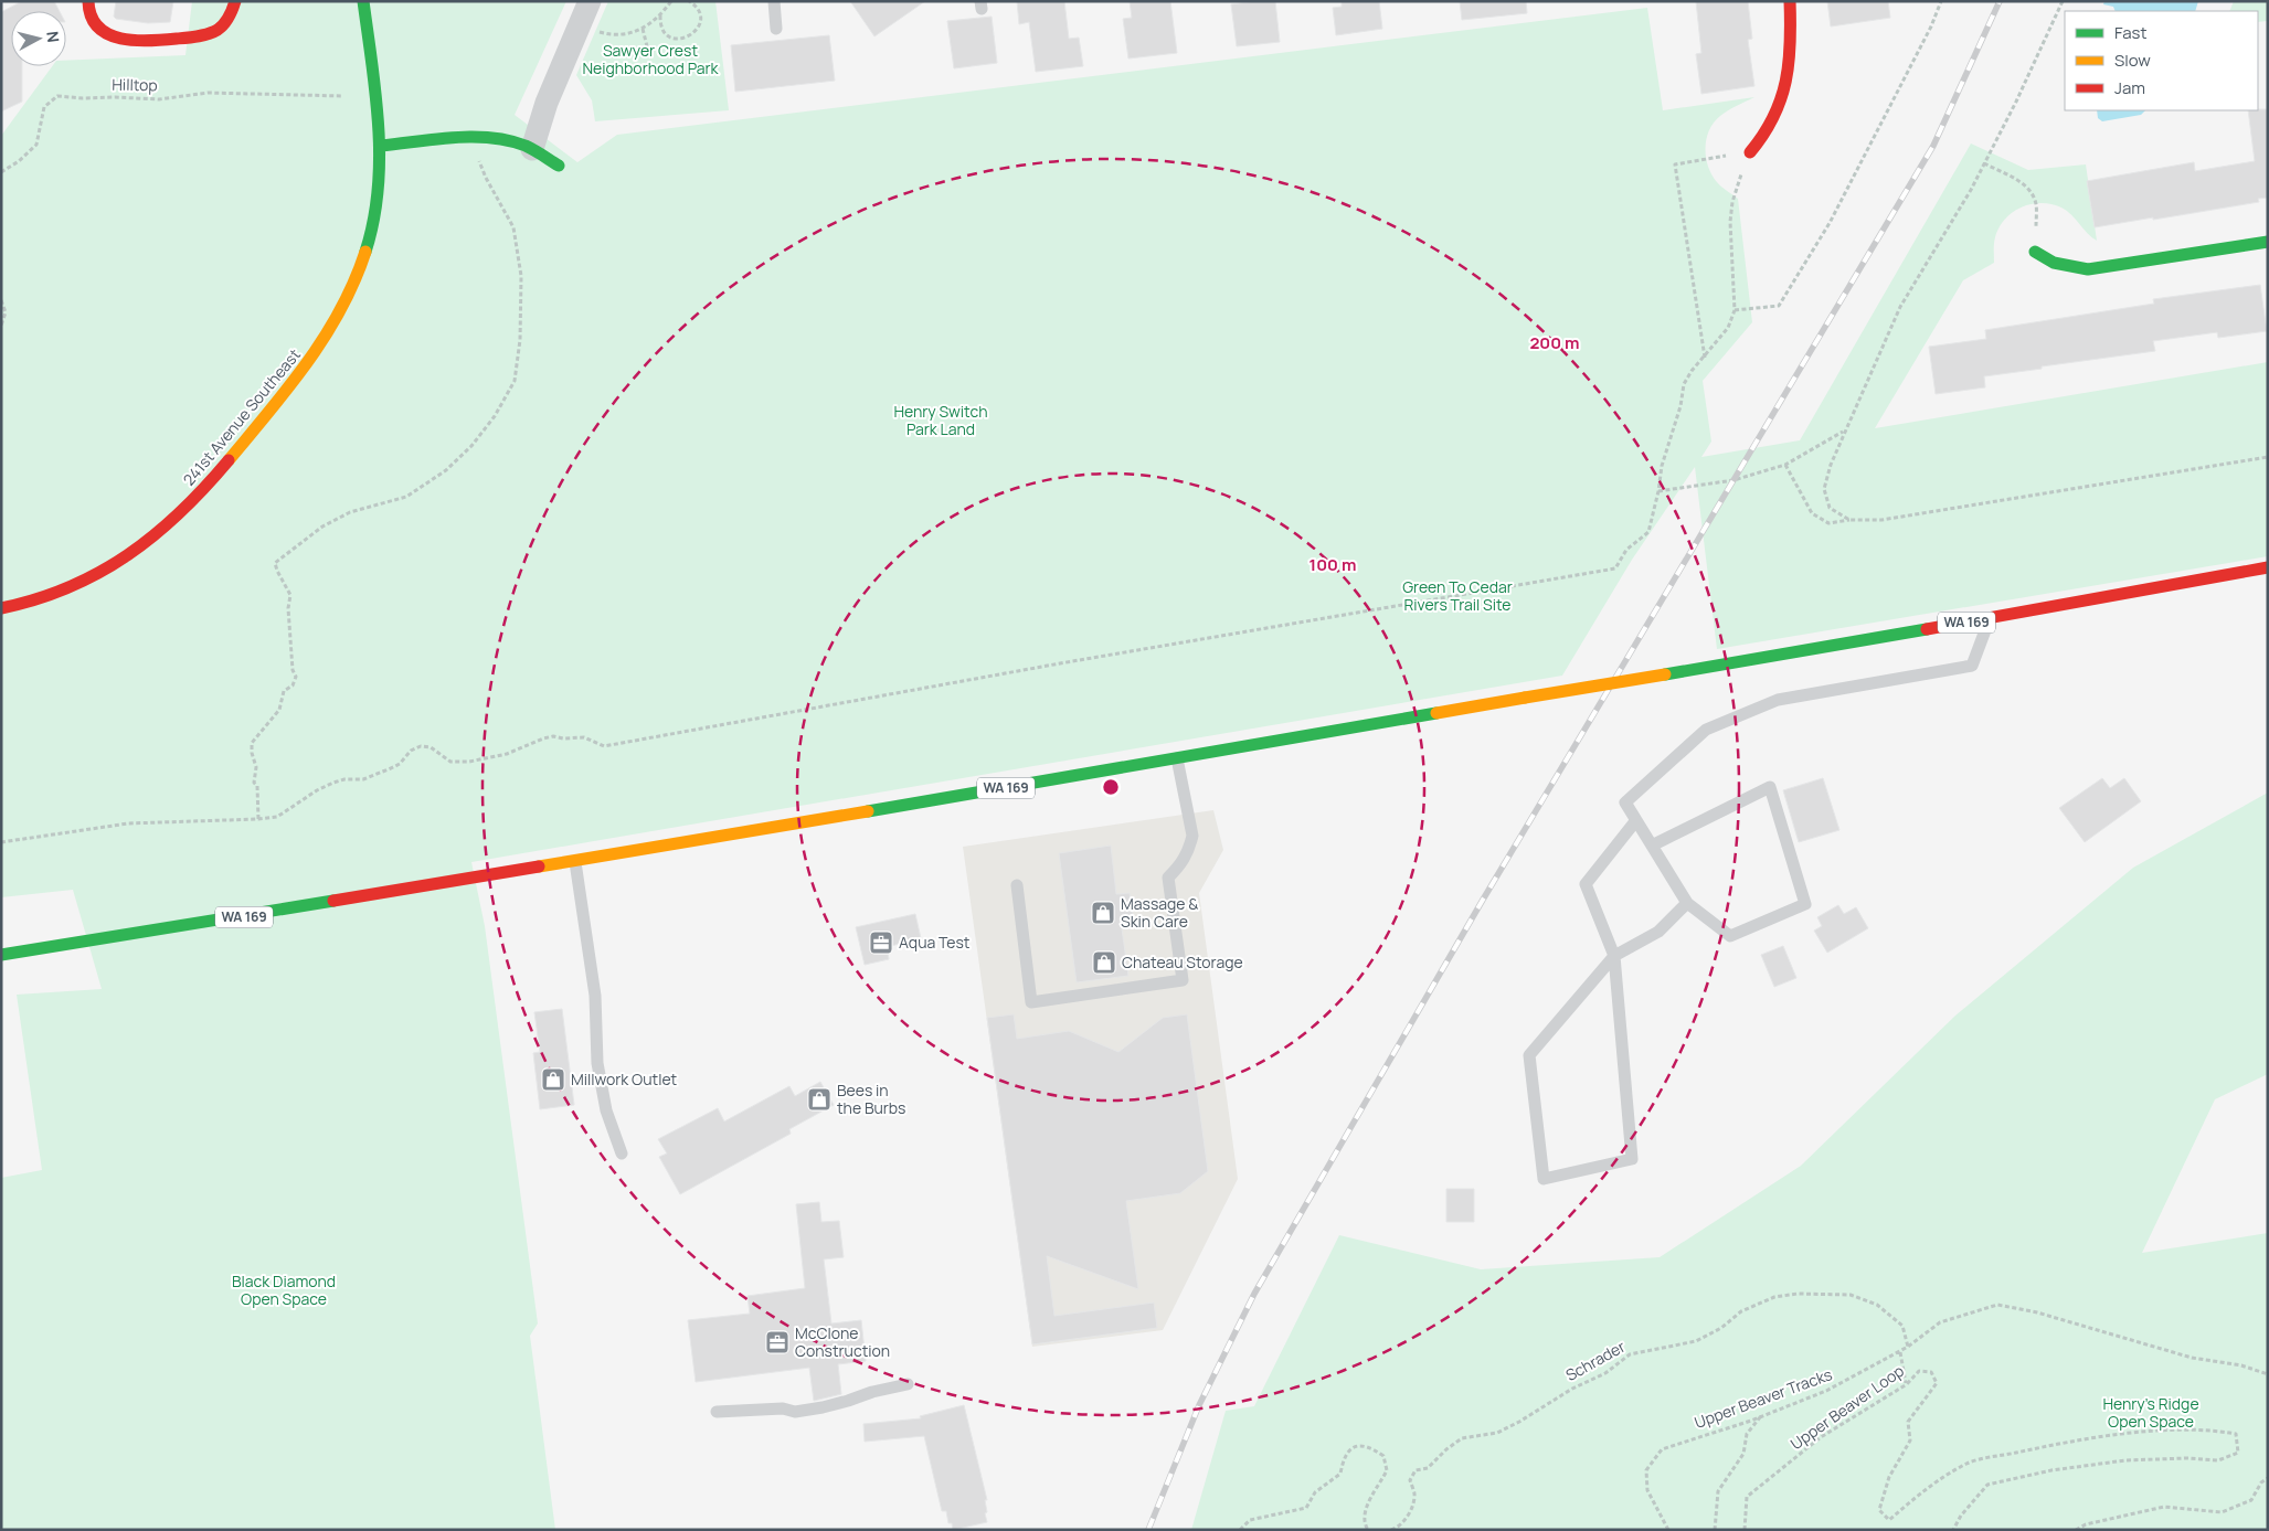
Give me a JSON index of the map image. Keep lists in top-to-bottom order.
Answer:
{
  "streets": {
    "main road": ["241st Avenue Southeast", "WA 169"],
    "path": [
      "Hilltop",
      "Schrader",
      "Upper Beaver Tracks",
      "Upper Beaver Loop"
    ]
  },
  "crossings": [
    ["Schrader", "Upper Beaver Tracks"]
  ],
  "parks": [
    "Sawyer Crest Neighborhood Park",
    "Henry Switch Park Land",
    "Green To Cedar Rivers Trail Site",
    "Black Diamond Open Space",
    "Henry's Ridge Open Space"
  ],
  "places": {
    "shop": [
      "Massage & Skin Care",
      "Chateau Storage",
      "Millwork Outlet",
      "Bees in the Burbs"
    ],
    "office": ["Aqua Test", "McClone Construction"]
  },
  "legend": ["Fast", "Slow", "Jam"],
  "north": "right",
  "rings": ["200 m", "100 m"]
}
